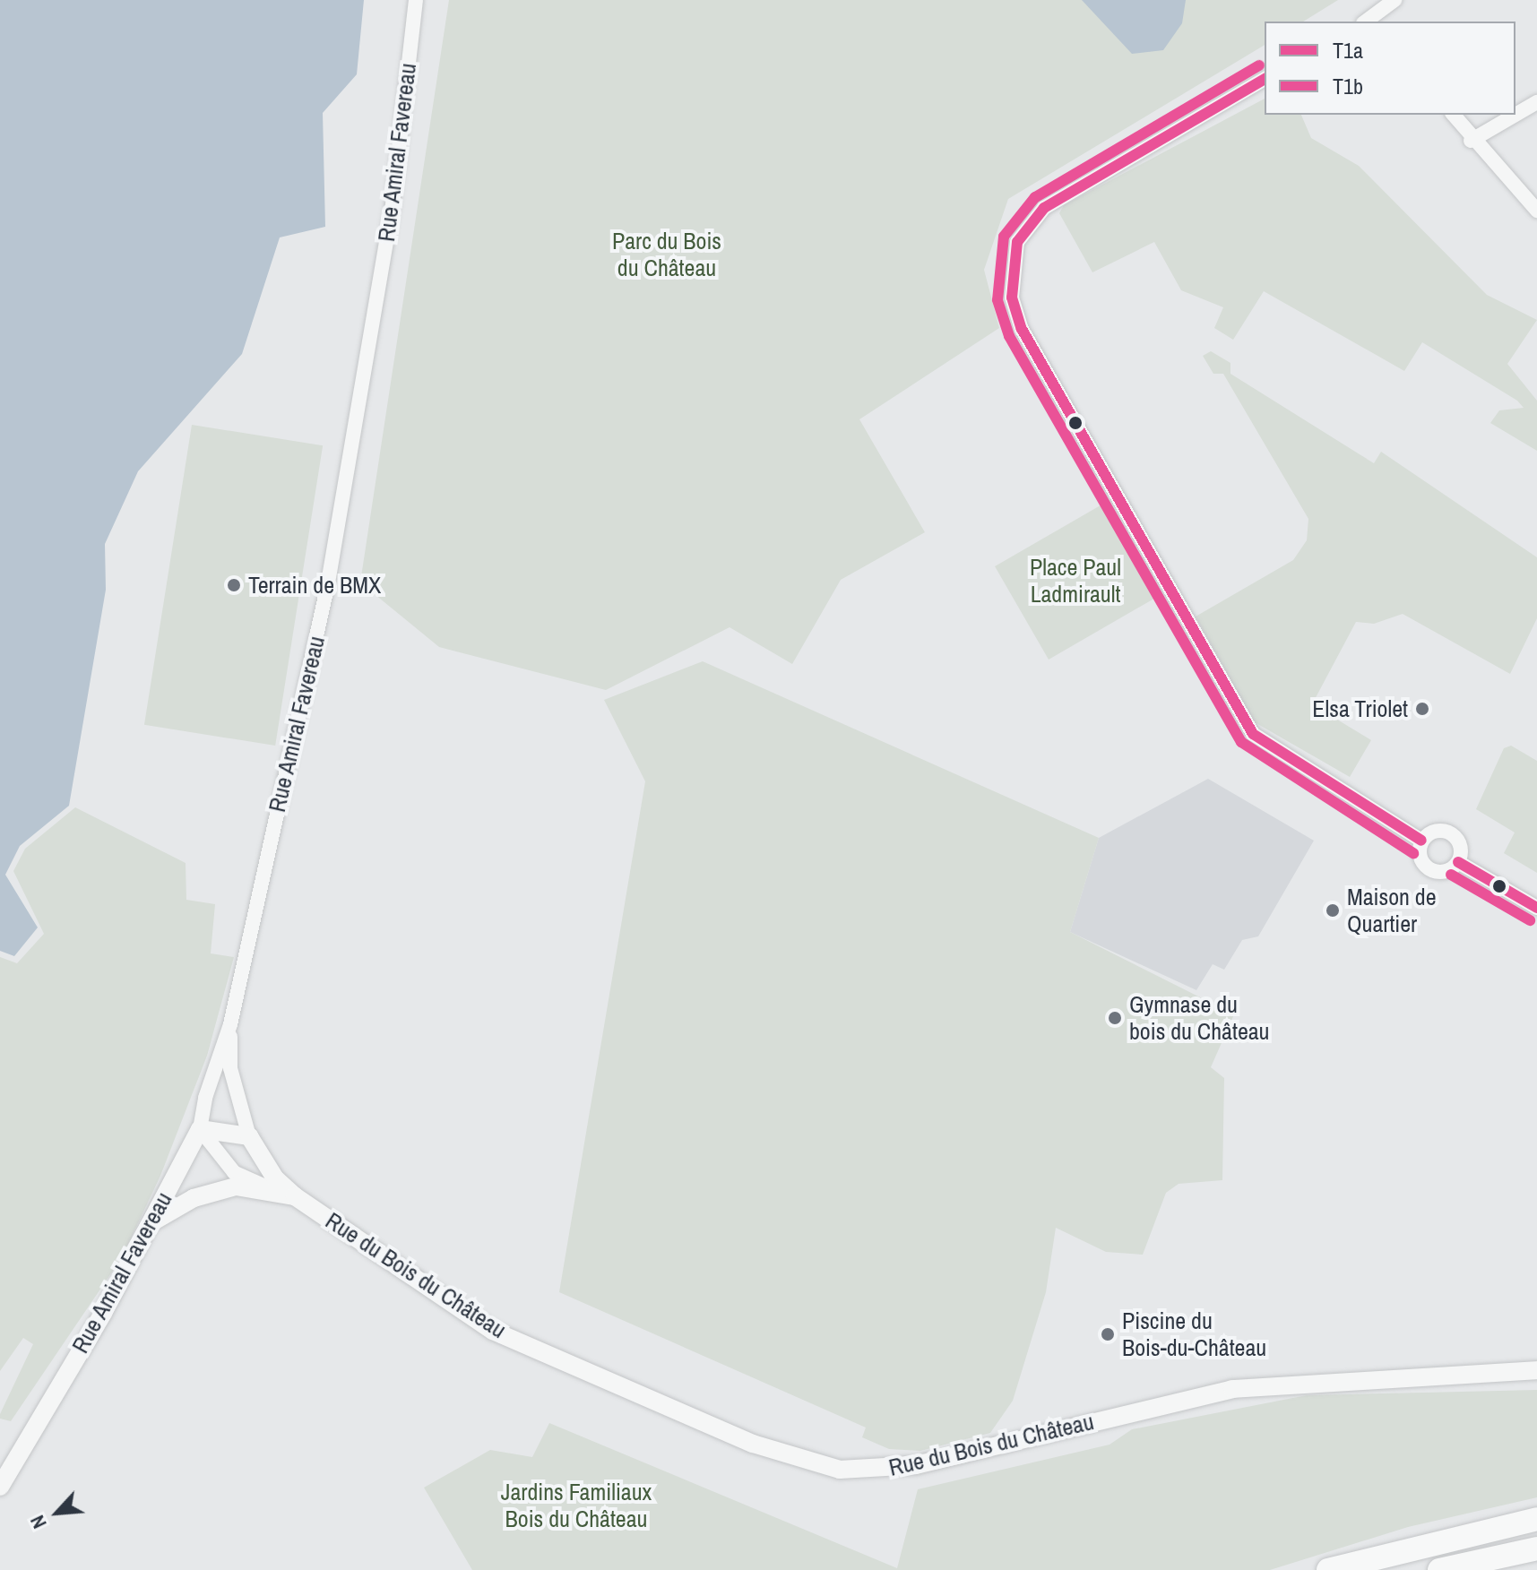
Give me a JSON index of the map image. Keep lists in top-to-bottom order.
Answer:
{
  "streets": {
    "street": ["Rue Amiral Favereau", "Rue du Bois du Château"]
  },
  "crossings": [
    ["Rue Amiral Favereau", "Rue du Bois du Château"]
  ],
  "parks": ["Parc du Bois du Château", "Place Paul Ladmirault", "Jardins Familiaux Bois du Château"],
  "places": [
    "Terrain de BMX",
    "Elsa Triolet",
    "Maison de Quartier",
    "Gymnase du bois du Château",
    "Piscine du Bois-du-Château"
  ],
  "lines": ["transit line T1b", "transit line T1a"],
  "legend": ["T1a", "T1b"],
  "north": "bottom left"
}
